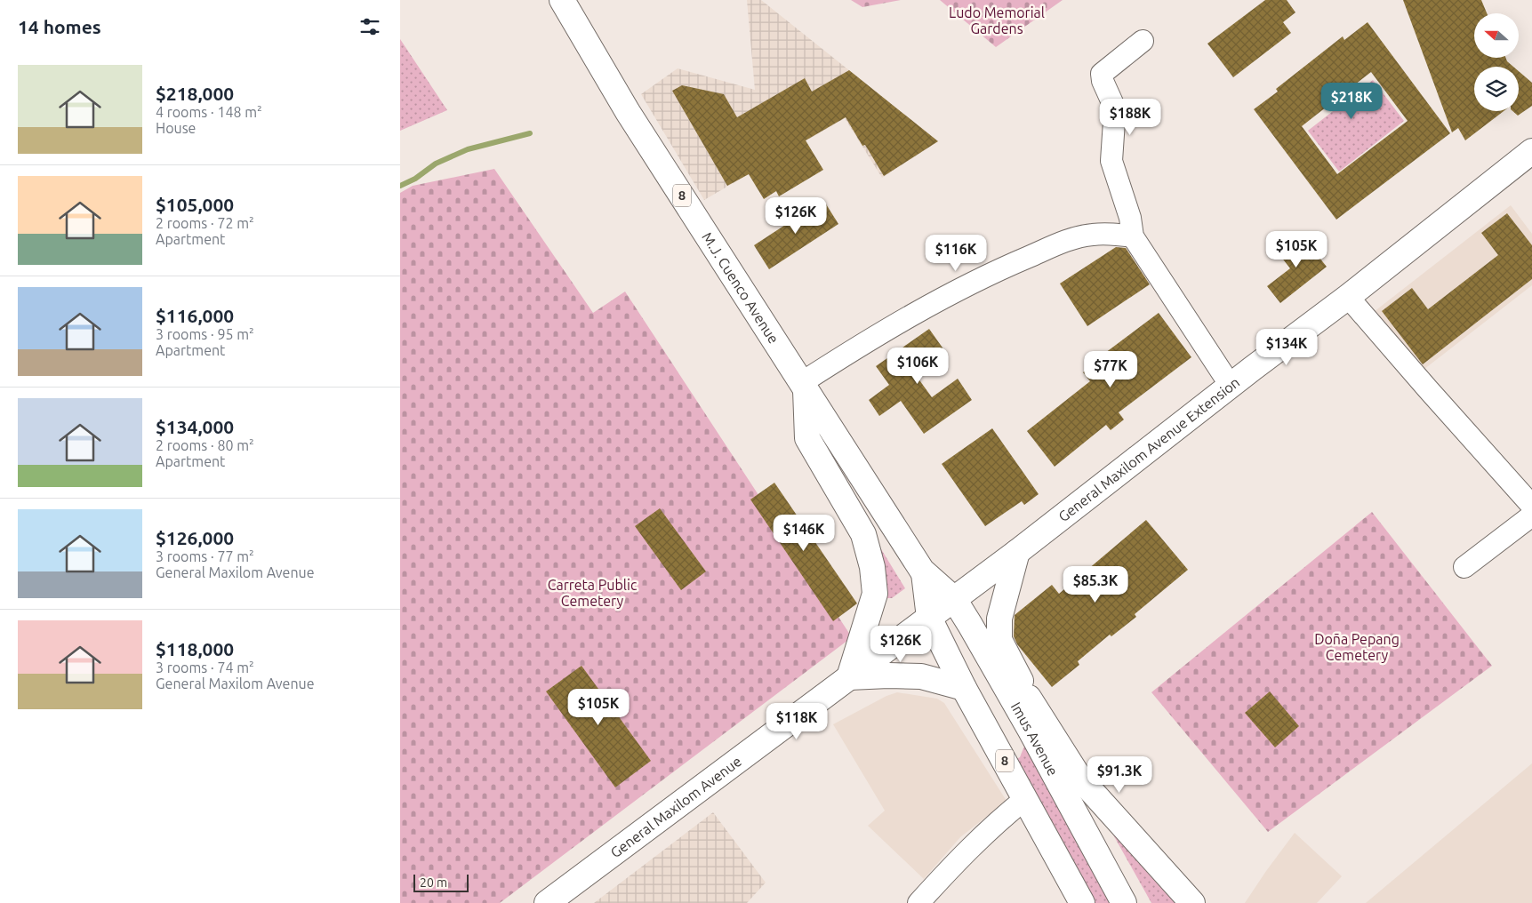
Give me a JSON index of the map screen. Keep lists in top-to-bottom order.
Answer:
{
  "streets": {
    "main road": [
      "8",
      "M.J. Cuenco Avenue",
      "General Maxilom Avenue Extension",
      "Imus Avenue",
      "General Maxilom Avenue"
    ]
  },
  "crossings": [
    ["8", "M.J. Cuenco Avenue"],
    ["8", "General Maxilom Avenue"],
    ["M.J. Cuenco Avenue", "General Maxilom Avenue Extension"],
    ["M.J. Cuenco Avenue", "Imus Avenue"],
    ["M.J. Cuenco Avenue", "General Maxilom Avenue"],
    ["General Maxilom Avenue Extension", "Imus Avenue"],
    ["General Maxilom Avenue Extension", "General Maxilom Avenue"],
    ["Imus Avenue", "General Maxilom Avenue"]
  ],
  "parks": ["Ludo Memorial Gardens", "Carreta Public Cemetery", "Doña Pepang Cemetery"],
  "scale_bar": "20 m",
  "north": "left",
  "page": {
    "heading": "14 homes",
    "list": [
      {
        "name": "$218,000",
        "note": "4 rooms · 148 m² · House"
      },
      {
        "name": "$105,000",
        "note": "2 rooms · 72 m² · Apartment"
      },
      {
        "name": "$116,000",
        "note": "3 rooms · 95 m² · Apartment"
      },
      {
        "name": "$134,000",
        "note": "2 rooms · 80 m² · Apartment"
      },
      {
        "name": "$126,000",
        "note": "3 rooms · 77 m² · General Maxilom Avenue"
      },
      {
        "name": "$118,000",
        "note": "3 rooms · 74 m² · General Maxilom Avenue"
      }
    ],
    "price": [
      "$218K",
      "$188K",
      "$126K",
      "$105K",
      "$116K",
      "$134K",
      "$106K",
      "$77K",
      "$146K",
      "$85.3K",
      "$126K",
      "$105K",
      "$118K",
      "$91.3K"
    ],
    "scale": "20 m"
  }
}
